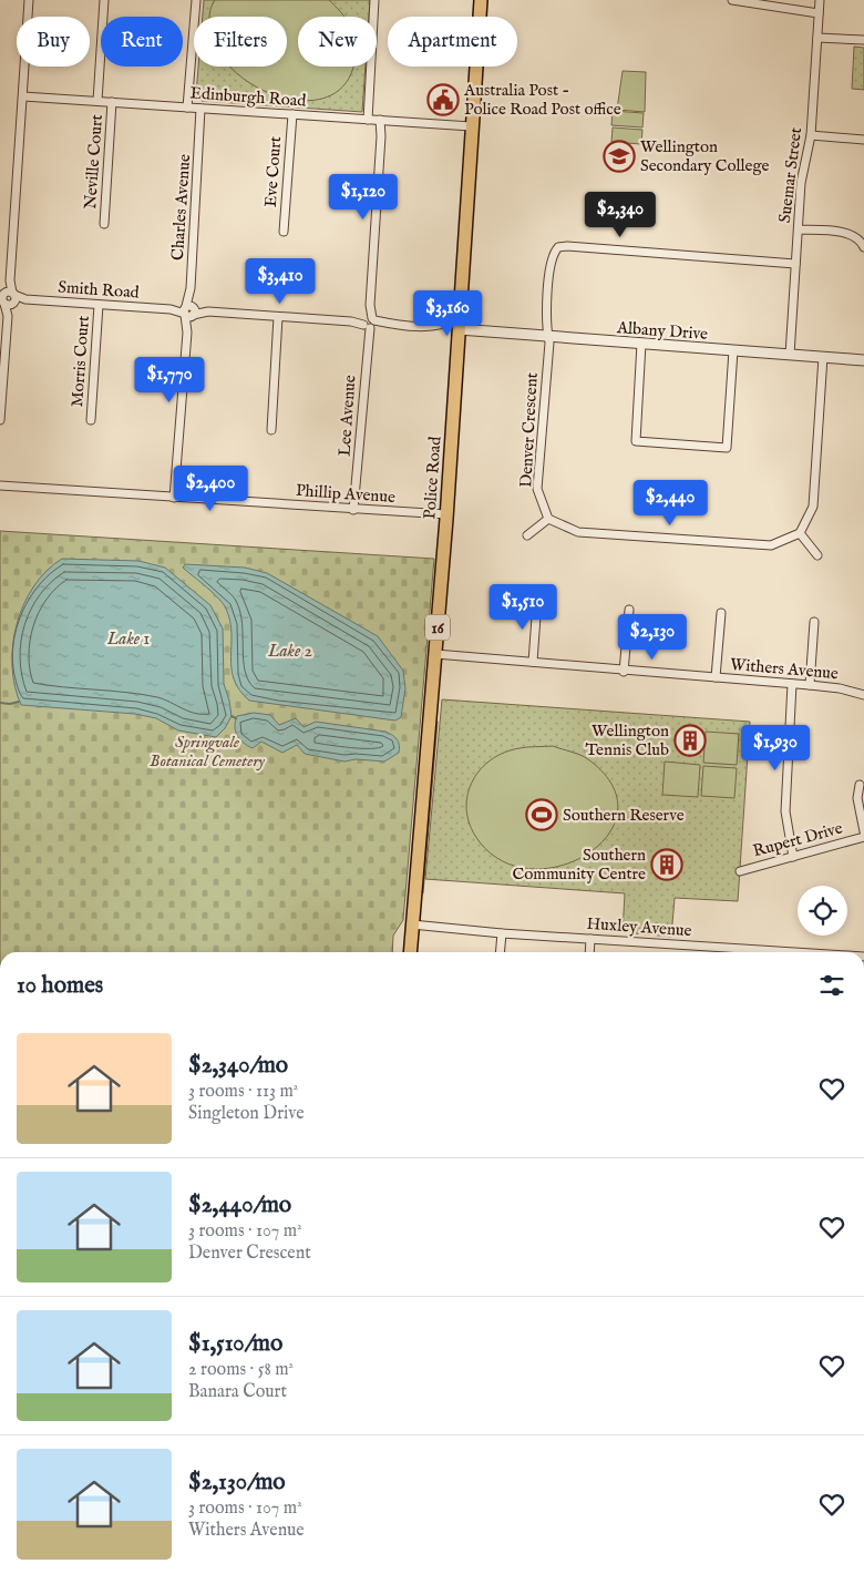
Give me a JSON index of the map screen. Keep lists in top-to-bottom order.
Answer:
{
  "streets": {
    "main road": ["Police Road", "16"],
    "street": [
      "Edinburgh Road",
      "Neville Court",
      "Eve Court",
      "Suemar Street",
      "Charles Avenue",
      "Smith Road",
      "Albany Drive",
      "Morris Court",
      "Lee Avenue",
      "Denver Crescent",
      "Phillip Avenue",
      "Withers Avenue",
      "Rupert Drive",
      "Huxley Avenue"
    ]
  },
  "crossings": [
    ["Edinburgh Road", "Neville Court"],
    ["Edinburgh Road", "Eve Court"],
    ["Edinburgh Road", "Charles Avenue"],
    ["Edinburgh Road", "Lee Avenue"],
    ["Edinburgh Road", "Police Road"],
    ["Suemar Street", "Albany Drive"],
    ["Suemar Street", "Denver Crescent"],
    ["Charles Avenue", "Smith Road"],
    ["Charles Avenue", "Phillip Avenue"],
    ["Smith Road", "Morris Court"],
    ["Albany Drive", "Denver Crescent"],
    ["Albany Drive", "Police Road"],
    ["Lee Avenue", "Phillip Avenue"],
    ["Police Road", "Phillip Avenue"],
    ["Police Road", "Withers Avenue"],
    ["Police Road", "Huxley Avenue"]
  ],
  "water": ["Lake 1", "Lake 2"],
  "parks": ["Springvale Botanical Cemetery"],
  "places": {
    "public building": ["Australia Post - Police Road Post office"],
    "school or university": ["Wellington Secondary College"],
    "building": ["Wellington Tennis Club", "Southern Community Centre"],
    "sports": ["Southern Reserve"]
  },
  "page": {
    "chip": [
      "Buy",
      "Rent",
      "Filters",
      "New",
      "Apartment"
    ],
    "price": [
      "$1,120",
      "$2,340",
      "$3,410",
      "$3,160",
      "$1,770",
      "$2,400",
      "$2,440",
      "$1,510",
      "$2,130",
      "$1,930"
    ],
    "heading": "10 homes",
    "list": [
      {
        "name": "$2,340/mo",
        "note": "3 rooms · 113 m² · Singleton Drive"
      },
      {
        "name": "$2,440/mo",
        "note": "3 rooms · 107 m² · Denver Crescent"
      },
      {
        "name": "$1,510/mo",
        "note": "2 rooms · 58 m² · Banara Court"
      },
      {
        "name": "$2,130/mo",
        "note": "3 rooms · 107 m² · Withers Avenue"
      }
    ]
  }
}
